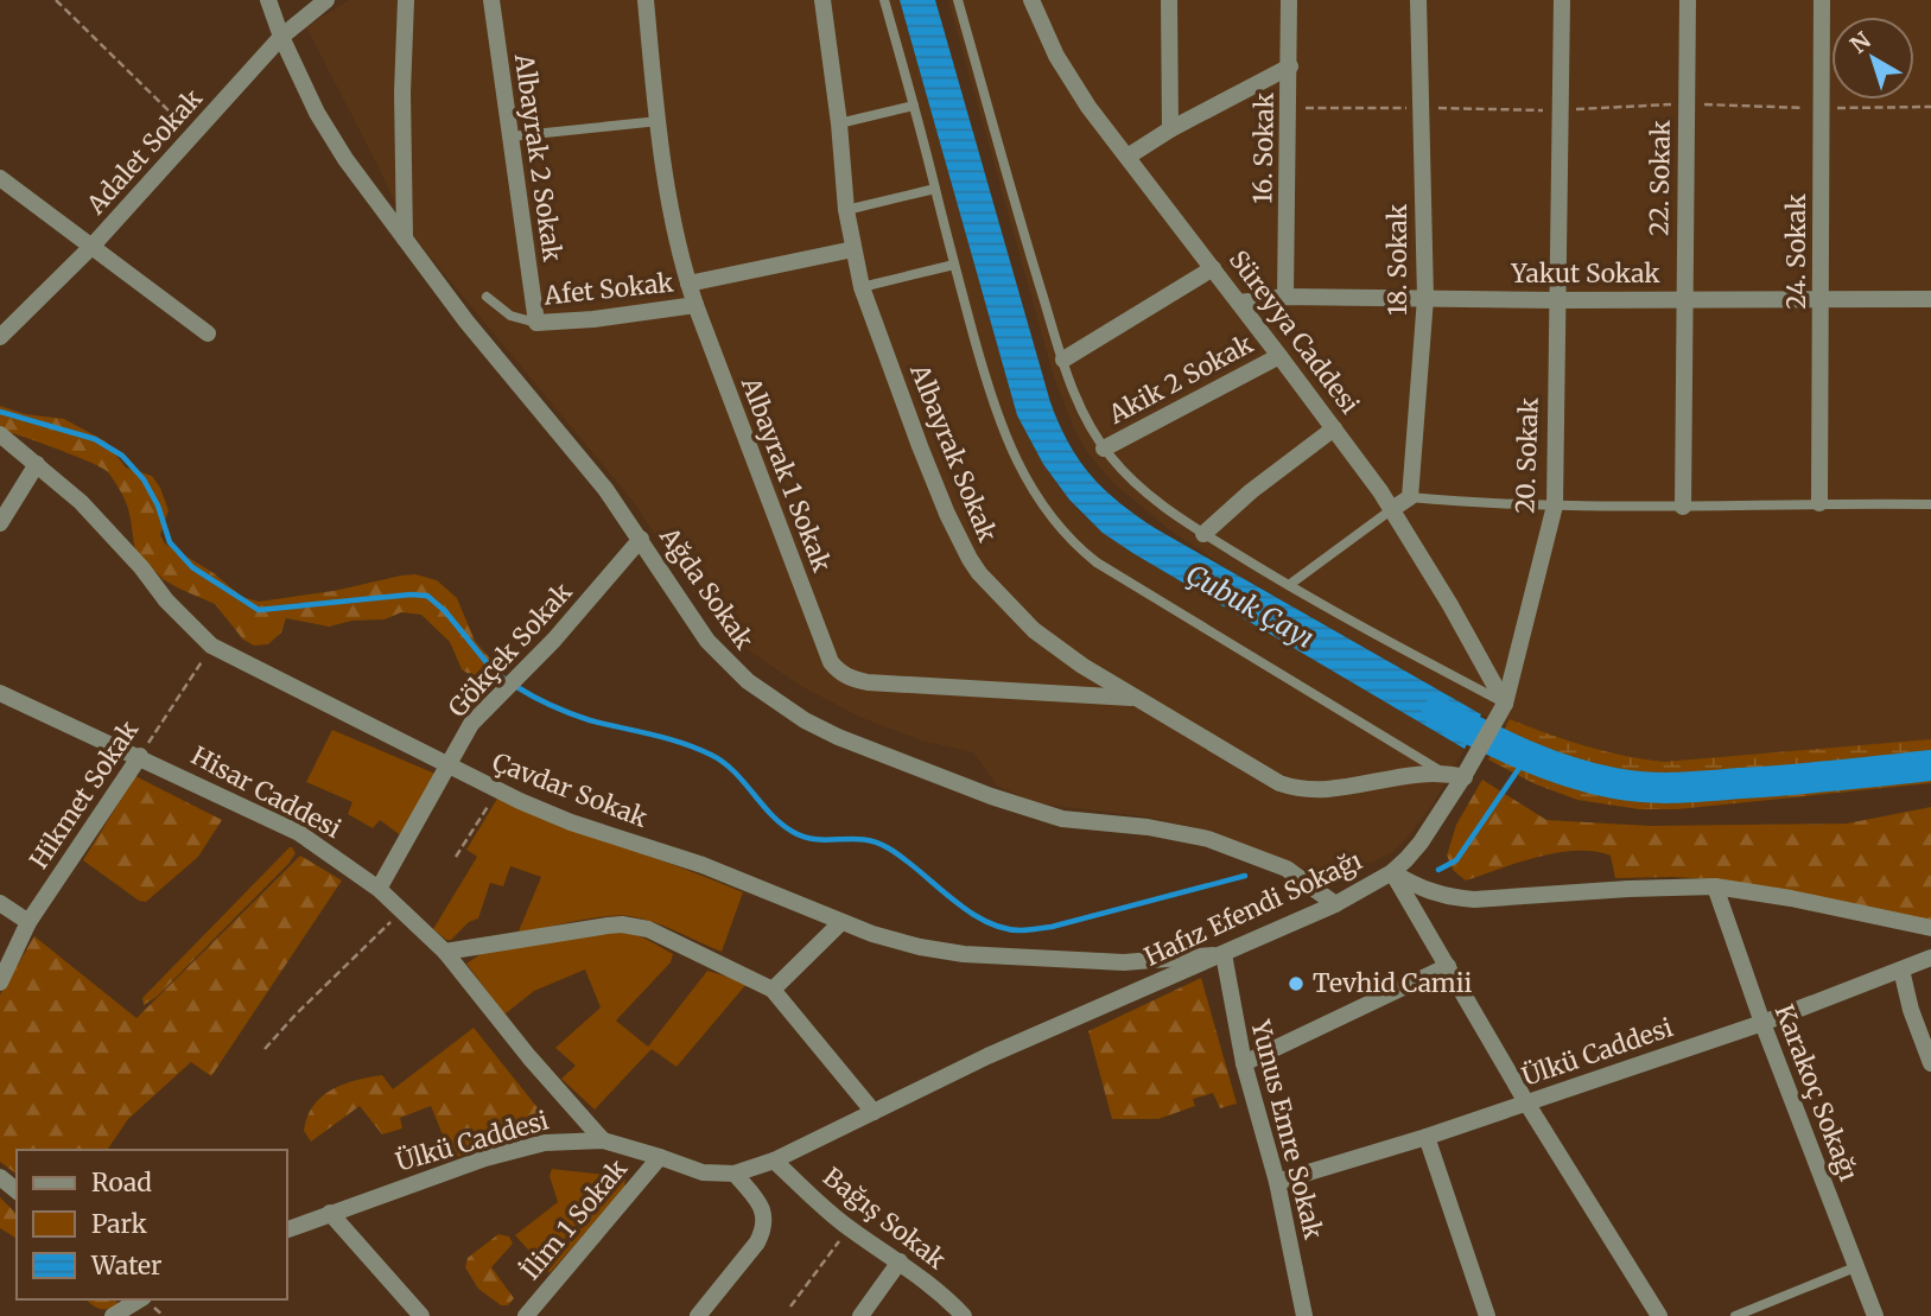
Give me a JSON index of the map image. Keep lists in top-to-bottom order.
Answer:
{
  "streets": {
    "street": [
      "16. Sokak",
      "Adalet Sokak",
      "Albayrak 2 Sokak",
      "22. Sokak",
      "24. Sokak",
      "18. Sokak",
      "Yakut Sokak",
      "Afet Sokak",
      "Süreyya Caddesi",
      "Akik 2 Sokak",
      "Albayrak Sokak",
      "20. Sokak",
      "Albayrak 1 Sokak",
      "Ağda Sokak",
      "Gökçek Sokak",
      "Çavdar Sokak",
      "Hisar Caddesi",
      "Hikmet Sokak",
      "Hafız Efendi Sokağı",
      "Ülkü Caddesi",
      "Karakoç Sokağı",
      "Yunus Emre Sokak",
      "Bağış Sokak",
      "İlim 1 Sokak"
    ]
  },
  "crossings": [
    ["16. Sokak", "Yakut Sokak"],
    ["Adalet Sokak", "Ağda Sokak"],
    ["Albayrak 2 Sokak", "Afet Sokak"],
    ["22. Sokak", "Yakut Sokak"],
    ["24. Sokak", "Yakut Sokak"],
    ["18. Sokak", "Yakut Sokak"],
    ["Yakut Sokak", "Süreyya Caddesi"],
    ["Yakut Sokak", "20. Sokak"],
    ["Afet Sokak", "Albayrak Sokak"],
    ["Afet Sokak", "Albayrak 1 Sokak"],
    ["Süreyya Caddesi", "Akik 2 Sokak"],
    ["Süreyya Caddesi", "20. Sokak"],
    ["Albayrak Sokak", "20. Sokak"],
    ["Albayrak Sokak", "Albayrak 1 Sokak"],
    ["20. Sokak", "Hafız Efendi Sokağı"],
    ["Ağda Sokak", "Gökçek Sokak"],
    ["Ağda Sokak", "Hafız Efendi Sokağı"],
    ["Gökçek Sokak", "Çavdar Sokak"],
    ["Gökçek Sokak", "Hisar Caddesi"],
    ["Çavdar Sokak", "Hikmet Sokak"],
    ["Çavdar Sokak", "Hafız Efendi Sokağı"],
    ["Çavdar Sokak", "Yunus Emre Sokak"],
    ["Hisar Caddesi", "Hikmet Sokak"],
    ["Hisar Caddesi", "Ülkü Caddesi"],
    ["Hafız Efendi Sokağı", "Ülkü Caddesi"],
    ["Hafız Efendi Sokağı", "Karakoç Sokağı"],
    ["Hafız Efendi Sokağı", "Yunus Emre Sokak"],
    ["Hafız Efendi Sokağı", "Bağış Sokak"],
    ["Ülkü Caddesi", "Karakoç Sokağı"],
    ["Ülkü Caddesi", "Yunus Emre Sokak"],
    ["Ülkü Caddesi", "Bağış Sokak"],
    ["Ülkü Caddesi", "İlim 1 Sokak"]
  ],
  "water": ["Çubuk Çayı"],
  "places": ["Tevhid Camii"],
  "legend": ["Road", "Park", "Water"],
  "north": "top left"
}
